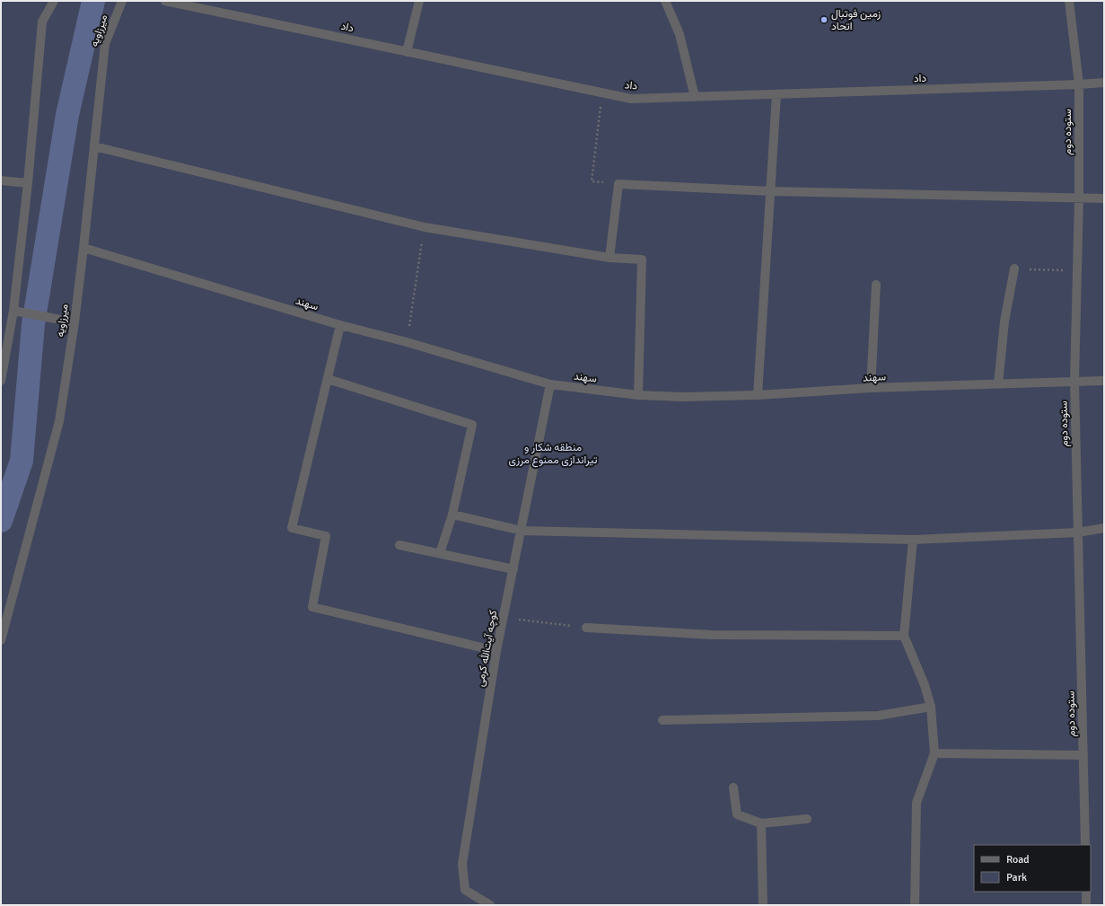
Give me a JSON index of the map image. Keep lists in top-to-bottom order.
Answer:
{
  "streets": {
    "street": [
      "داد",
      "میرزاویه",
      "ستوده دوم",
      "سهند",
      "کوچه آیت‌الله کرمی"
    ]
  },
  "crossings": [
    ["داد", "ستوده دوم"],
    ["میرزاویه", "سهند"],
    ["ستوده دوم", "سهند"],
    ["سهند", "کوچه آیت‌الله کرمی"]
  ],
  "parks": ["منطقه شکار و تیراندازی ممنوع مرزی"],
  "places": ["زمین فوتبال اتحاد"],
  "legend": ["Road", "Park"]
}
